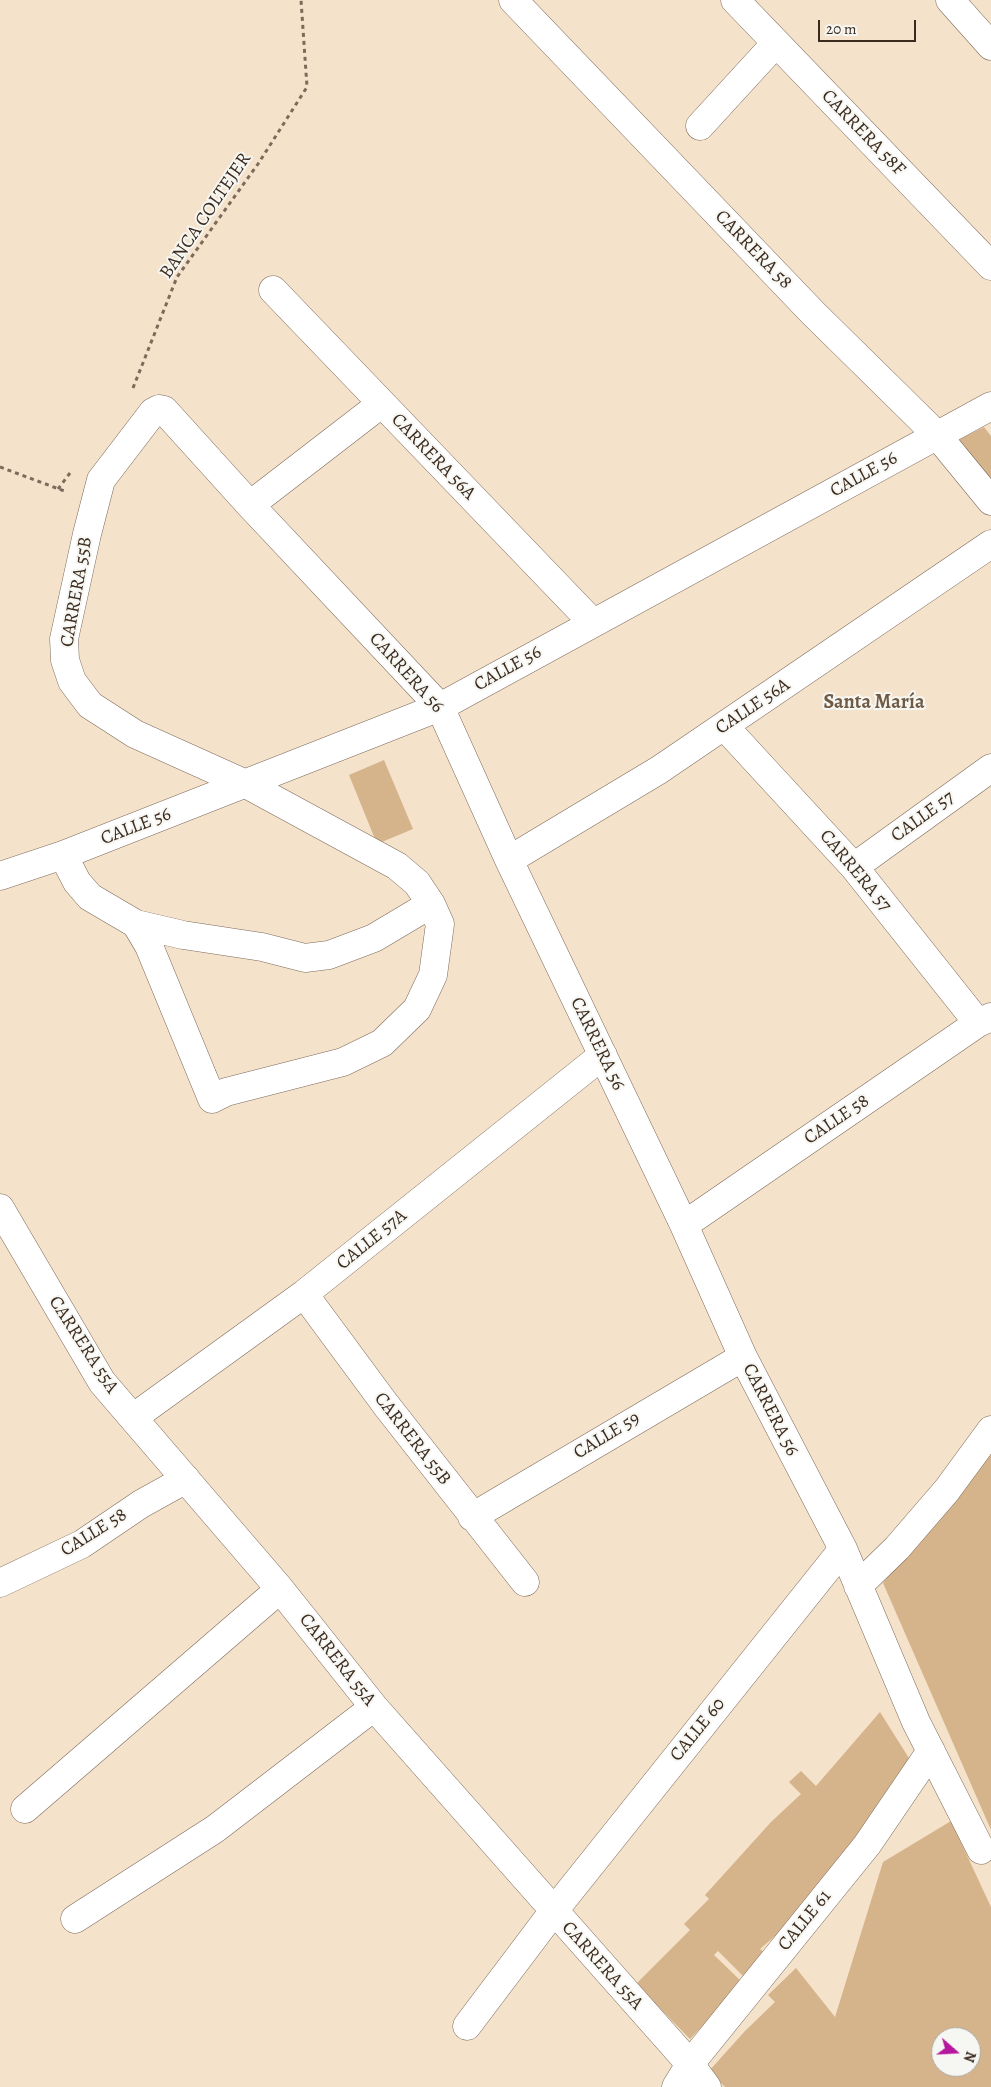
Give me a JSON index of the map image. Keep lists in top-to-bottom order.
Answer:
{
  "streets": {
    "street": [
      "CARRERA 58F",
      "CARRERA 58",
      "CARRERA 56A",
      "CALLE 56",
      "CARRERA 55B",
      "CARRERA 56",
      "CALLE 56A",
      "CALLE 57",
      "CARRERA 57",
      "CALLE 58",
      "CALLE 57A",
      "CARRERA 55A",
      "CALLE 59",
      "CALLE 60",
      "CALLE 61"
    ],
    "path": ["BANCA COLTEJER"]
  },
  "crossings": [
    ["CARRERA 58", "CALLE 56"],
    ["CARRERA 56A", "CALLE 56"],
    ["CALLE 56", "CARRERA 55B"],
    ["CALLE 56", "CARRERA 56"],
    ["CARRERA 55B", "CARRERA 56"],
    ["CARRERA 55B", "CALLE 57A"],
    ["CARRERA 55B", "CALLE 59"],
    ["CARRERA 56", "CALLE 56A"],
    ["CARRERA 56", "CALLE 58"],
    ["CARRERA 56", "CALLE 57A"],
    ["CARRERA 56", "CALLE 59"],
    ["CARRERA 56", "CALLE 60"],
    ["CARRERA 56", "CALLE 61"],
    ["CALLE 56A", "CARRERA 57"],
    ["CALLE 57", "CARRERA 57"],
    ["CARRERA 57", "CALLE 58"],
    ["CALLE 58", "CARRERA 55A"],
    ["CALLE 57A", "CARRERA 55A"],
    ["CARRERA 55A", "CALLE 60"],
    ["CARRERA 55A", "CALLE 61"]
  ],
  "districts": ["Santa María"],
  "scale_bar": "20 m",
  "north": "right"
}
